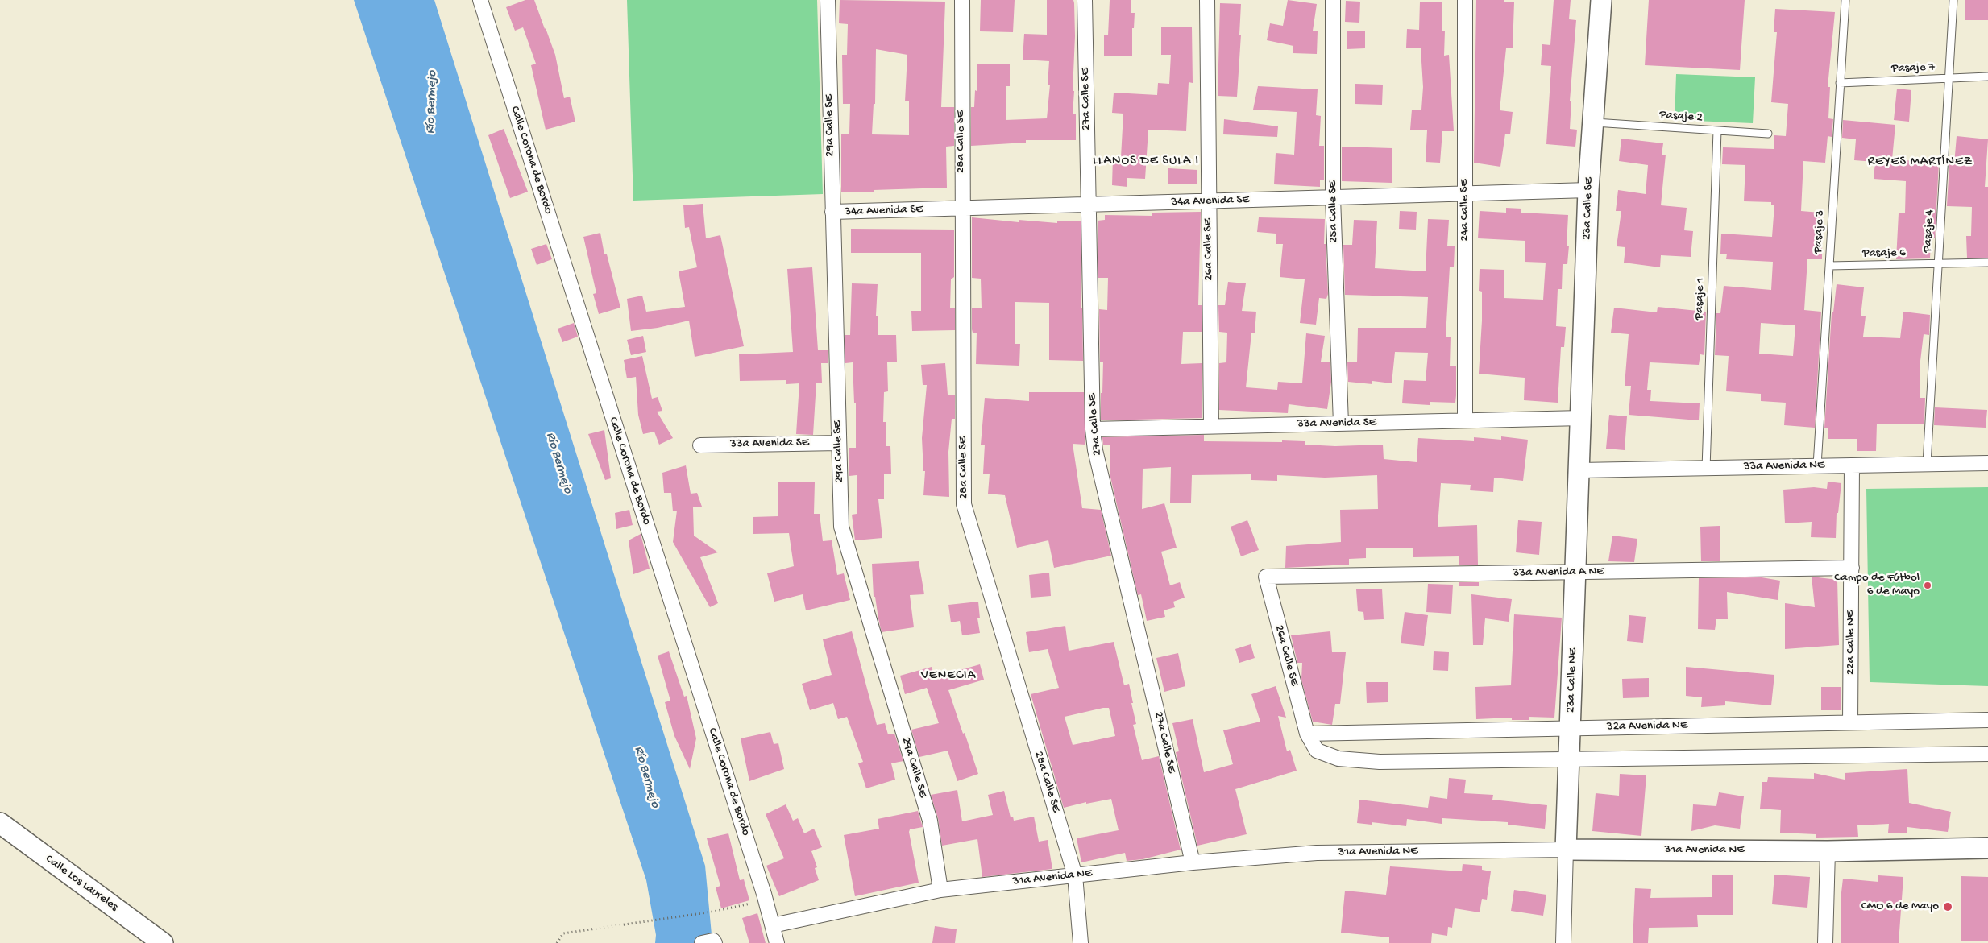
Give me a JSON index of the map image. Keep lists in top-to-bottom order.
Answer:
{
  "streets": {
    "street": [
      "27a Calle SE",
      "29a Calle SE",
      "28a Calle SE",
      "Calle Corona de Bordo",
      "34a Avenida SE",
      "23a Calle SE",
      "24a Calle SE",
      "25a Calle SE",
      "26a Calle SE",
      "33a Avenida SE",
      "33a Avenida NE",
      "33a Avenida A NE",
      "22a Calle NE",
      "23a Calle NE",
      "32a Avenida NE",
      "31a Avenida NE",
      "Calle Los Laureles"
    ],
    "lane": [
      "Pasaje 7",
      "Pasaje 2",
      "Pasaje 4",
      "Pasaje 3",
      "Pasaje 6",
      "Pasaje 1"
    ]
  },
  "crossings": [
    ["Pasaje 7", "Pasaje 4"],
    ["Pasaje 7", "Pasaje 3"],
    ["27a Calle SE", "34a Avenida SE"],
    ["27a Calle SE", "33a Avenida SE"],
    ["27a Calle SE", "31a Avenida NE"],
    ["Pasaje 2", "23a Calle SE"],
    ["Pasaje 2", "Pasaje 1"],
    ["29a Calle SE", "34a Avenida SE"],
    ["29a Calle SE", "33a Avenida SE"],
    ["29a Calle SE", "31a Avenida NE"],
    ["28a Calle SE", "34a Avenida SE"],
    ["28a Calle SE", "31a Avenida NE"],
    ["Calle Corona de Bordo", "31a Avenida NE"],
    ["34a Avenida SE", "23a Calle SE"],
    ["34a Avenida SE", "24a Calle SE"],
    ["34a Avenida SE", "25a Calle SE"],
    ["34a Avenida SE", "26a Calle SE"],
    ["23a Calle SE", "33a Avenida SE"],
    ["23a Calle SE", "23a Calle NE"],
    ["24a Calle SE", "33a Avenida SE"],
    ["25a Calle SE", "33a Avenida SE"],
    ["Pasaje 4", "Pasaje 6"],
    ["Pasaje 4", "33a Avenida NE"],
    ["Pasaje 3", "Pasaje 6"],
    ["Pasaje 3", "33a Avenida NE"],
    ["26a Calle SE", "33a Avenida SE"],
    ["26a Calle SE", "33a Avenida A NE"],
    ["26a Calle SE", "32a Avenida NE"],
    ["Pasaje 1", "33a Avenida NE"],
    ["33a Avenida SE", "23a Calle NE"],
    ["33a Avenida NE", "22a Calle NE"],
    ["33a Avenida NE", "23a Calle NE"],
    ["33a Avenida A NE", "22a Calle NE"],
    ["33a Avenida A NE", "23a Calle NE"],
    ["22a Calle NE", "32a Avenida NE"],
    ["23a Calle NE", "32a Avenida NE"],
    ["23a Calle NE", "31a Avenida NE"]
  ],
  "districts": ["LLANOS DE SULA I", "REYES MARTÍNEZ", "VENECIA"],
  "water": ["Río Bermejo"],
  "places": ["Campo de Fútbol 6 de Mayo", "CMO 6 de Mayo"]
}
